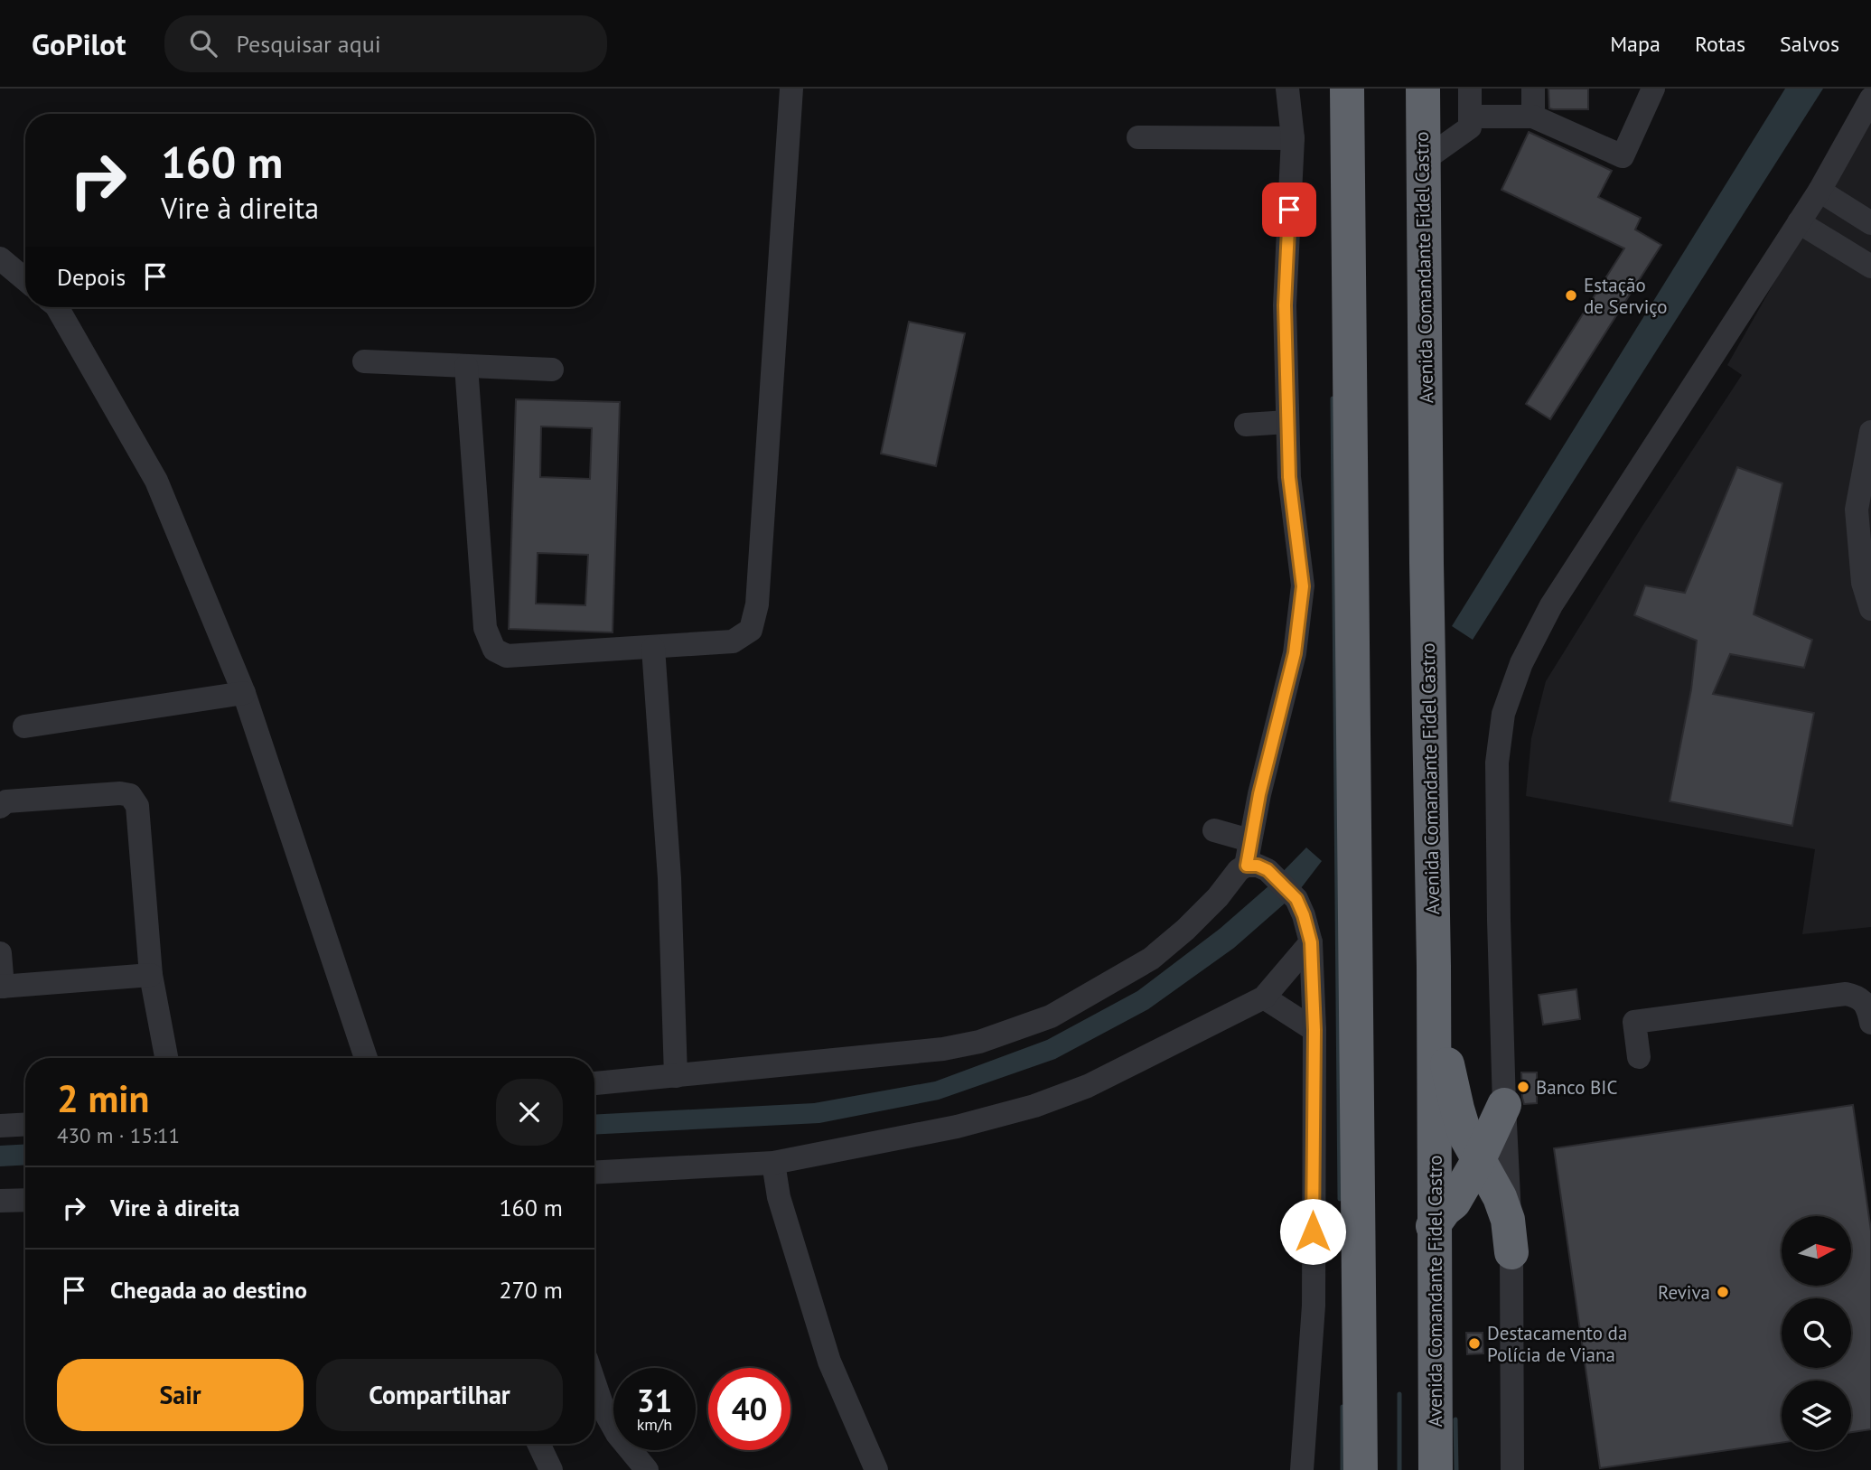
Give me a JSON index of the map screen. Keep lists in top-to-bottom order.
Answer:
{
  "streets": {
    "highway": ["Avenida Comandante Fidel Castro"]
  },
  "places": [
    "Estação de Serviço",
    "Banco BIC",
    "Reviva",
    "Destacamento da Polícia de Viana"
  ],
  "north": "right",
  "page": {
    "header": "GoPilot",
    "search": "Pesquisar aqui",
    "nav": ["Mapa", "Rotas", "Salvos"],
    "turn": ["160 m", "Vire à direita"],
    "then": "Depois",
    "heading": ["2 min", "430 m · 15:11"],
    "list": [
      {
        "name": "Vire à direita",
        "value": "160 m"
      },
      {
        "name": "Chegada ao destino",
        "value": "270 m"
      }
    ],
    "buttons": ["Sair", "Compartilhar"],
    "speed": "31 km/h",
    "limit": "40"
  }
}
